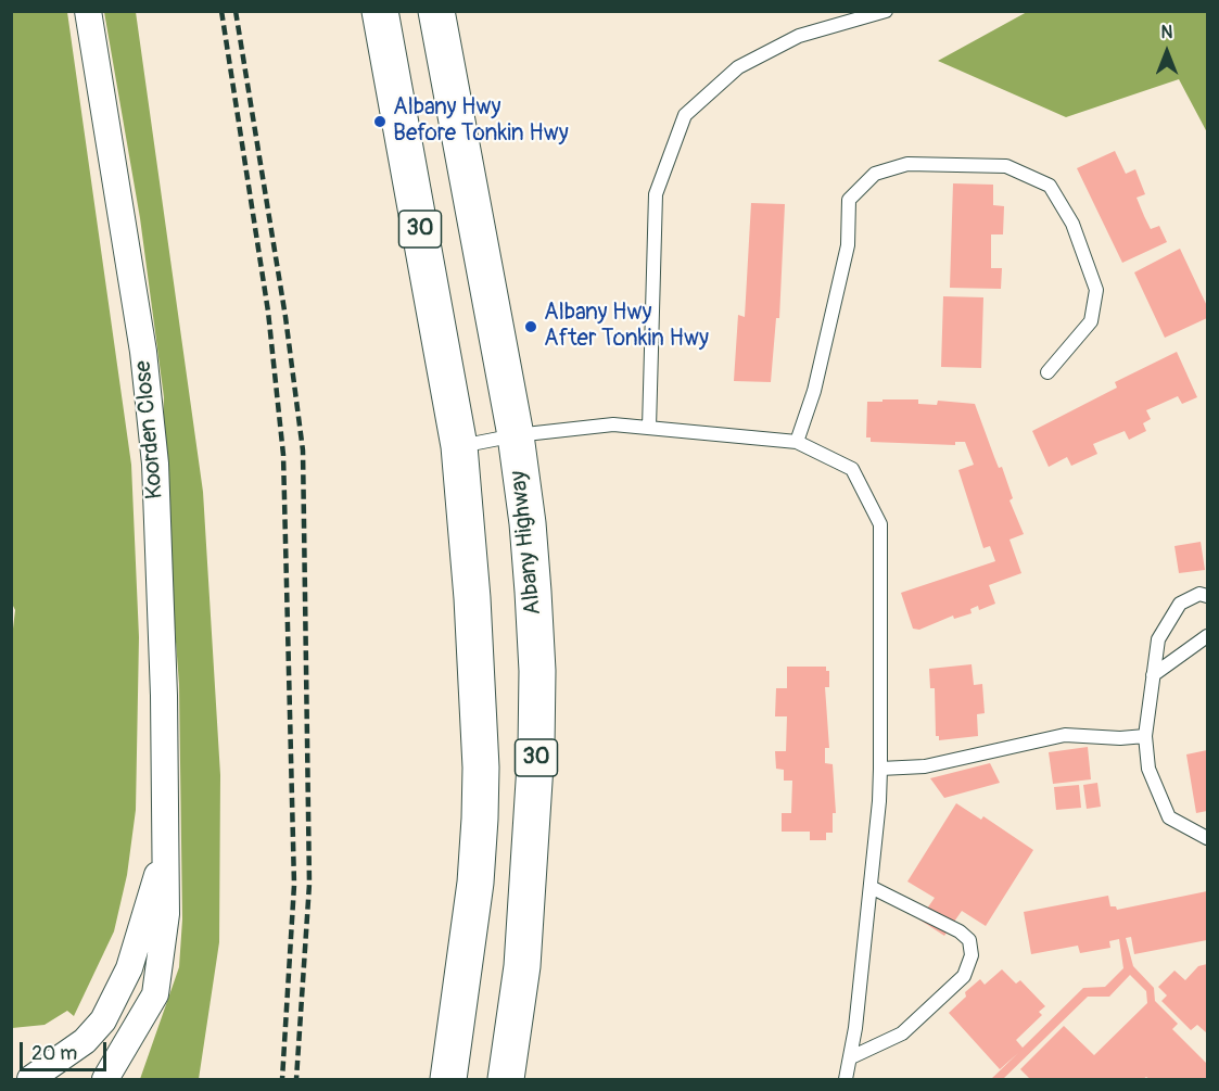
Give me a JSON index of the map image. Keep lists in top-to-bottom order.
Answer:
{
  "streets": {
    "highway": ["30", "Albany Highway"],
    "street": ["Koorden Close"]
  },
  "places": ["Albany Hwy Before Tonkin Hwy", "Albany Hwy After Tonkin Hwy"],
  "scale_bar": "20 m",
  "north": "top"
}
